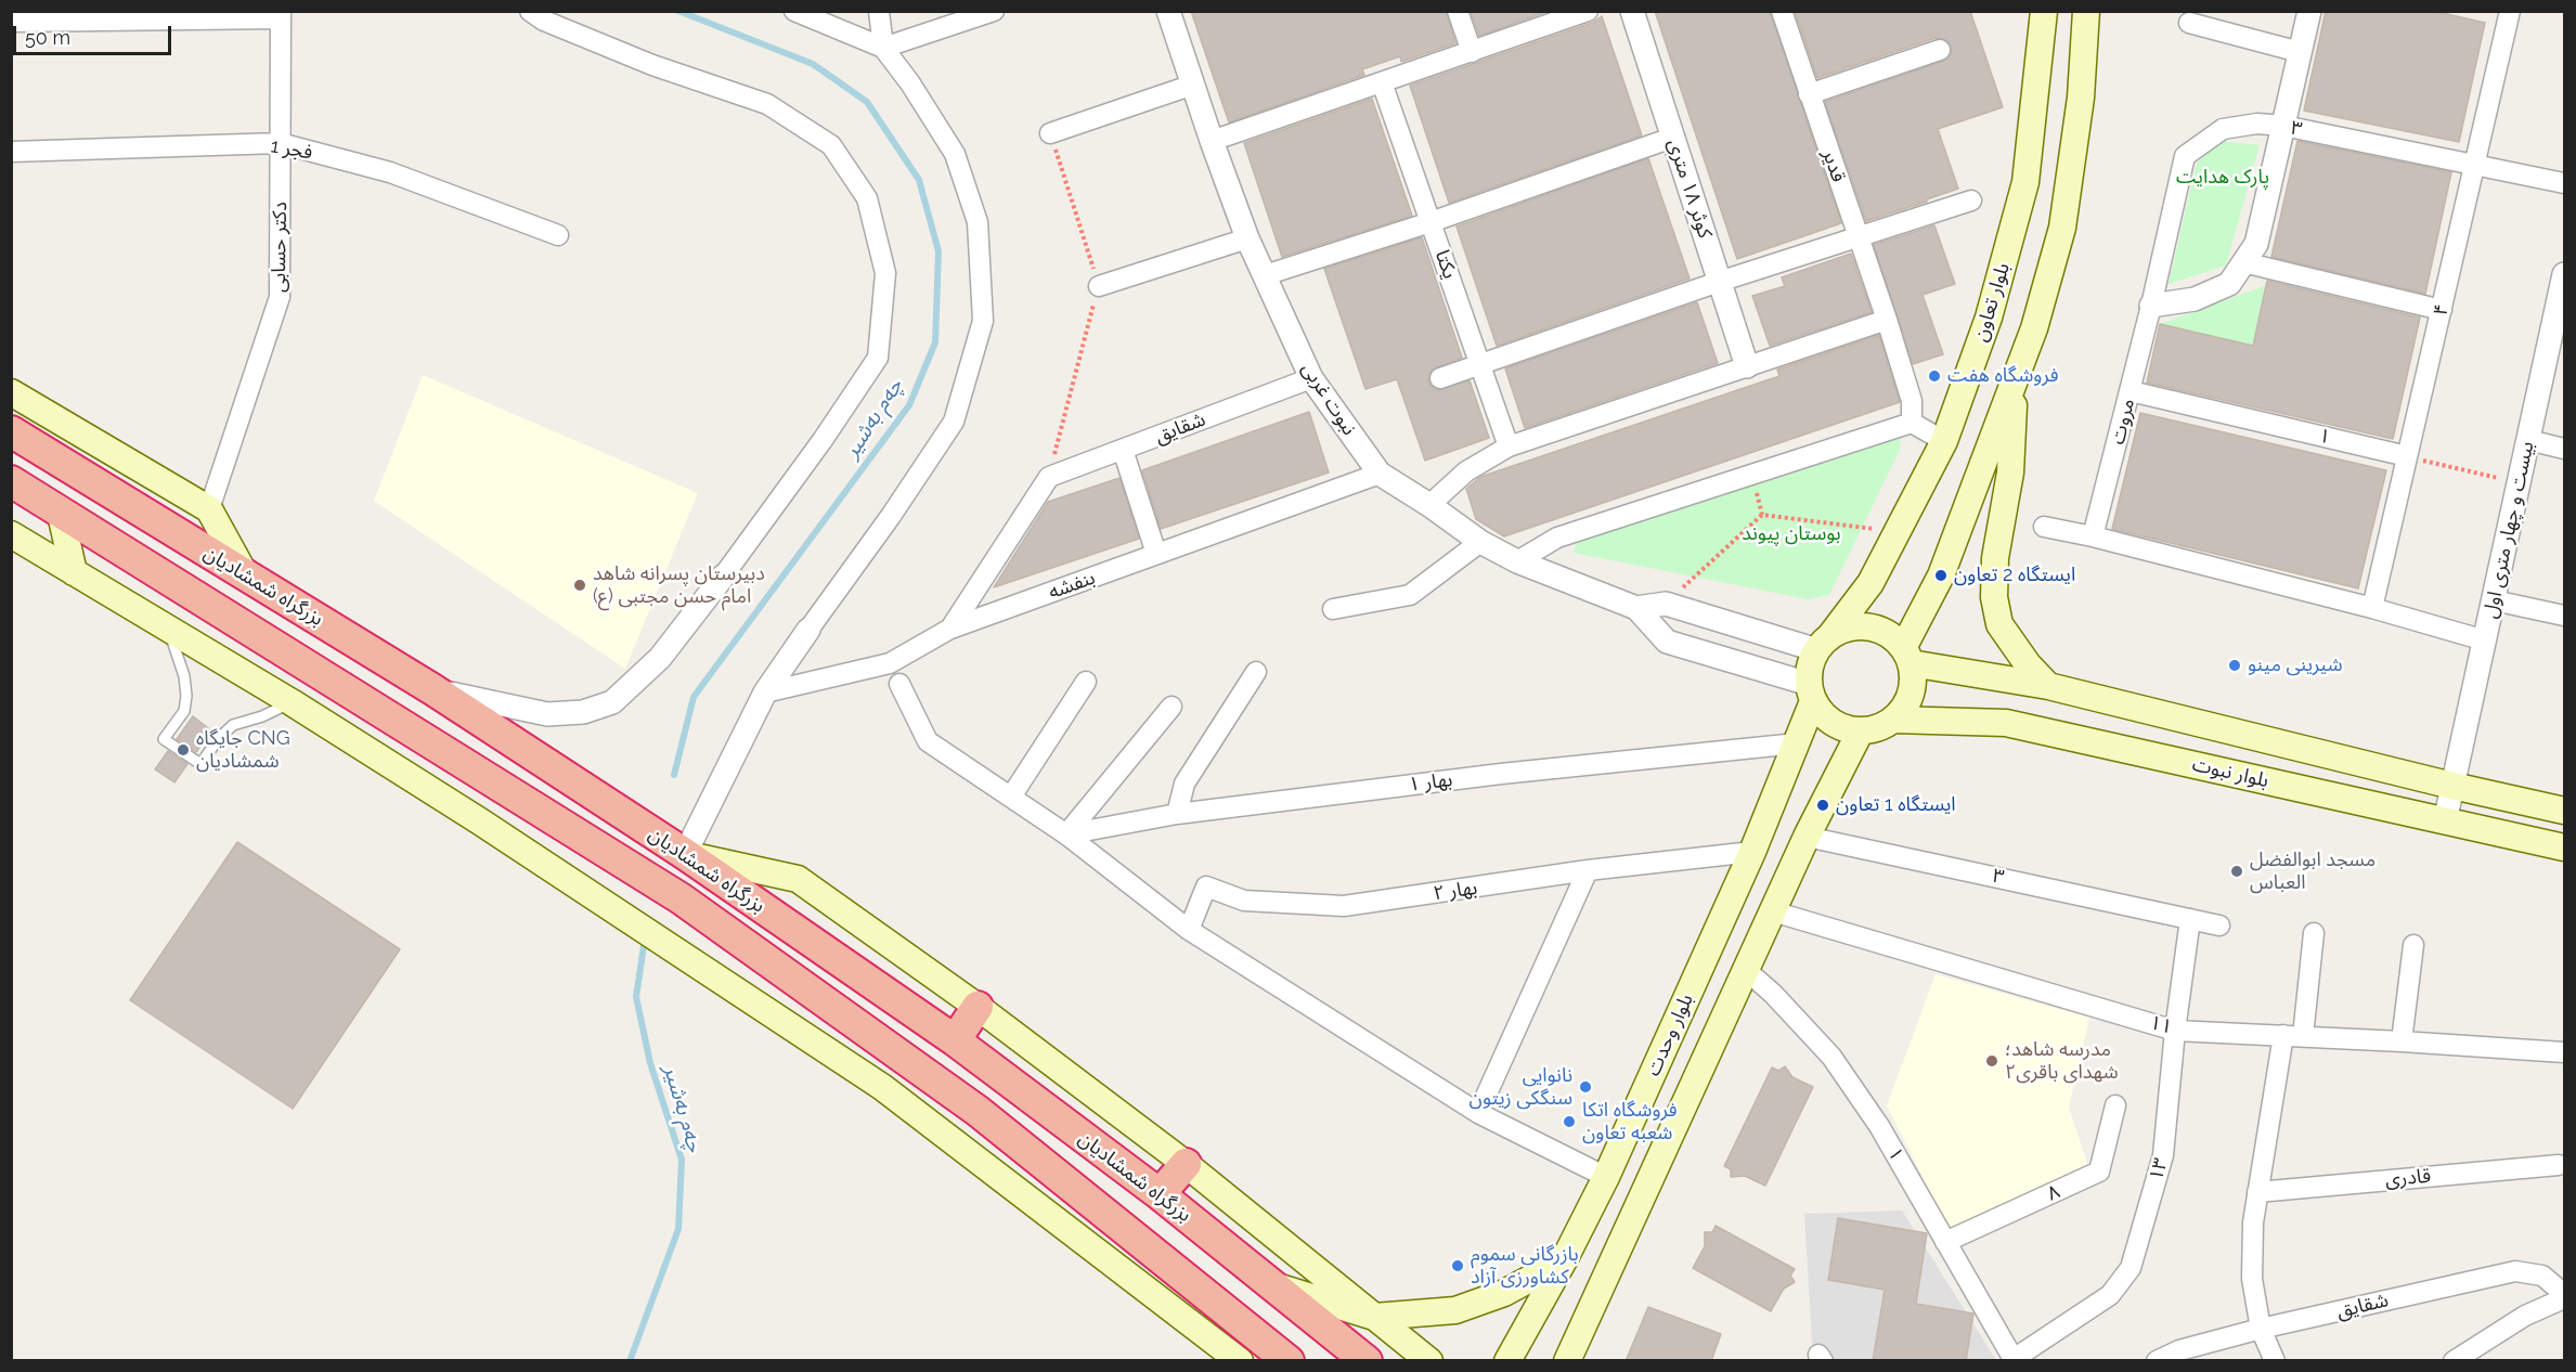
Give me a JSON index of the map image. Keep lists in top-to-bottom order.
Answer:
{
  "streets": {
    "highway": ["بزرگراه شمشادیان"],
    "main road": ["بلوار تعاون", "بلوار نبوت", "بلوار وحدت"],
    "street": [
      "۳",
      "فجر 1",
      "قدیر",
      "کوثر ۱۸ متری",
      "دکتر حسابی",
      "یکتا",
      "۴",
      "نبوت غربی",
      "مروت",
      "شقایق",
      "۱",
      "بیست و چهار متری اول",
      "بنفشه",
      "بهار ۱",
      "بهار ۲",
      "۱۱",
      "۱۳",
      "قادری",
      "۸"
    ]
  },
  "crossings": [
    ["۳", "۴"],
    ["۳", "مروت"],
    ["۳", "۱۳"],
    ["فجر 1", "دکتر حسابی"],
    ["بلوار تعاون", "نبوت غربی"],
    ["بلوار تعاون", "بلوار نبوت"],
    ["بلوار تعاون", "بلوار وحدت"],
    ["۴", "۱"],
    ["نبوت غربی", "شقایق"],
    ["نبوت غربی", "بنفشه"],
    ["نبوت غربی", "بلوار نبوت"],
    ["نبوت غربی", "بلوار وحدت"],
    ["مروت", "۱"],
    ["۱", "۱۳"],
    ["۱", "۸"],
    ["بیست و چهار متری اول", "بلوار نبوت"],
    ["بلوار نبوت", "بلوار وحدت"],
    ["بهار ۱", "بلوار وحدت"],
    ["بهار ۲", "بلوار وحدت"],
    ["۱۱", "۱۳"]
  ],
  "water": ["چەم بەشیر"],
  "parks": ["پارک‌ هدایت", "بوستان پیوند"],
  "places": [
    "فروشگاه هفت",
    "ایستگاه 2 تعاون",
    "دبیرستان پسرانه شاهد امام حسن مجتبی (ع)",
    "شیرینی مینو",
    "جایگاه CNG شمشادیان",
    "ایستگاه 1 تعاون",
    "مسجد ابوالفضل العباس",
    "مدرسه شاهد؛ شهدای باقری۲",
    "نانوایی سنگکی زیتون",
    "فروشگاه اتکا شعبه تعاون",
    "بازرگانی سموم کشاورزی آزاد"
  ],
  "scale_bar": "50 m"
}
